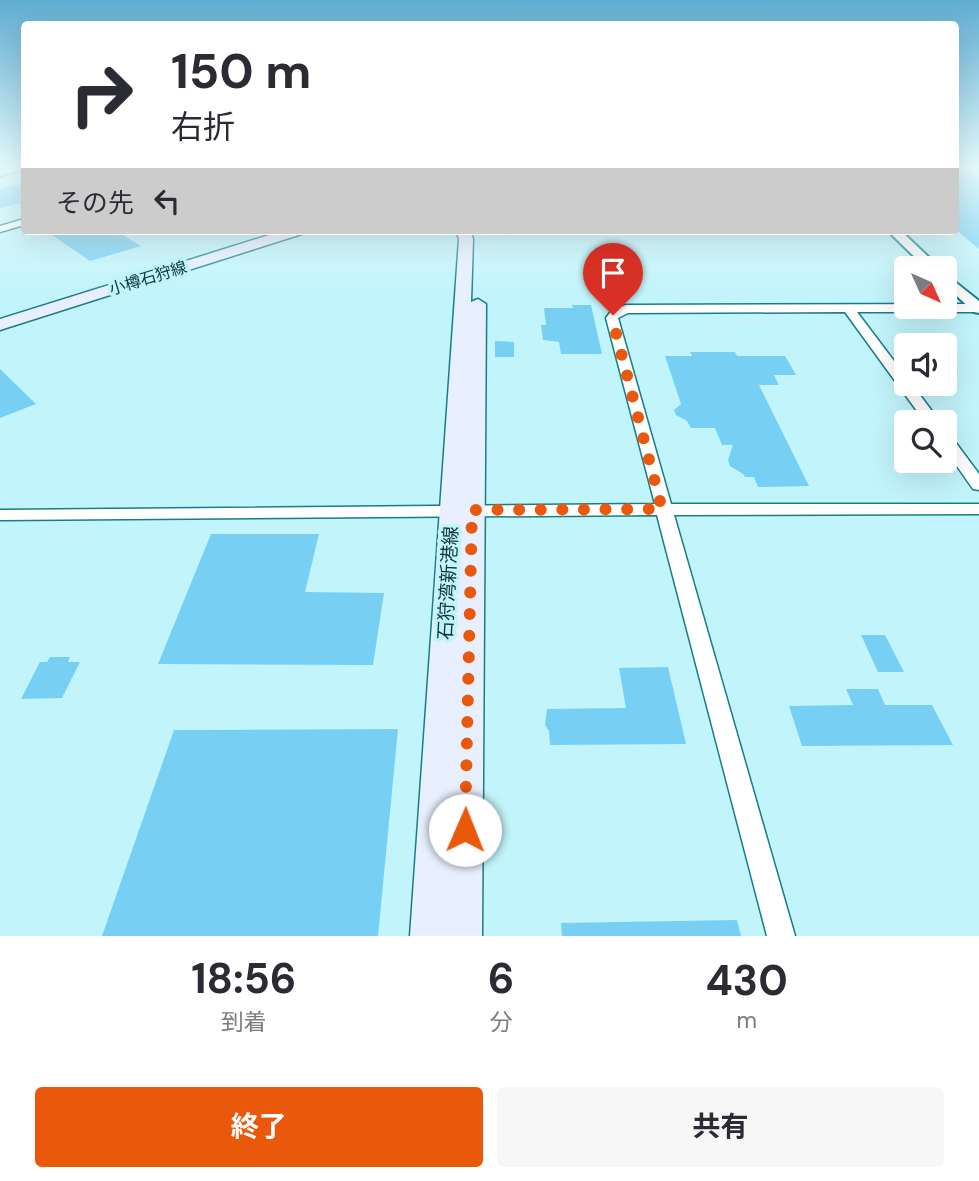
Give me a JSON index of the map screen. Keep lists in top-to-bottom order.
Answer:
{
  "streets": {
    "main road": ["小樽石狩線", "石狩湾新港線"]
  },
  "north": "bottom right",
  "page": {
    "turn": ["150 m", "右折"],
    "then": "その先",
    "eta": [
      "18:56",
      "到着",
      "6",
      "分",
      "430",
      "m"
    ],
    "buttons": ["終了", "共有"]
  }
}
